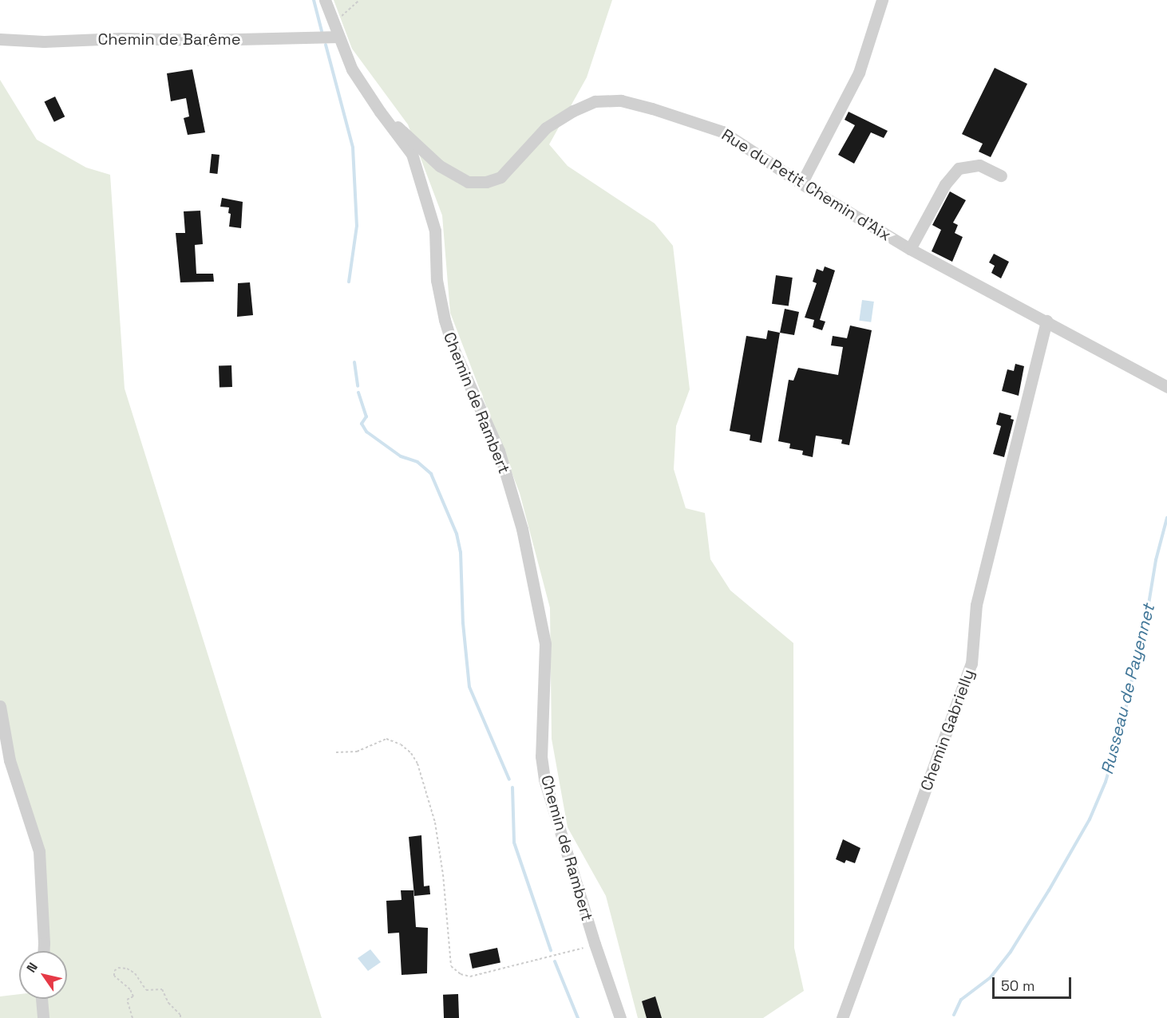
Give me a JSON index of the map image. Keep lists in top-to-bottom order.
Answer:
{
  "streets": {
    "street": [
      "Chemin de Barême",
      "Rue du Petit Chemin d'Aix",
      "Chemin de Rambert",
      "Chemin Gabrielly"
    ]
  },
  "crossings": [
    ["Chemin de Barême", "Chemin de Rambert"],
    ["Rue du Petit Chemin d'Aix", "Chemin de Rambert"],
    ["Rue du Petit Chemin d'Aix", "Chemin Gabrielly"]
  ],
  "water": ["Russeau de Payennet"],
  "scale_bar": "50 m",
  "north": "top left"
}
